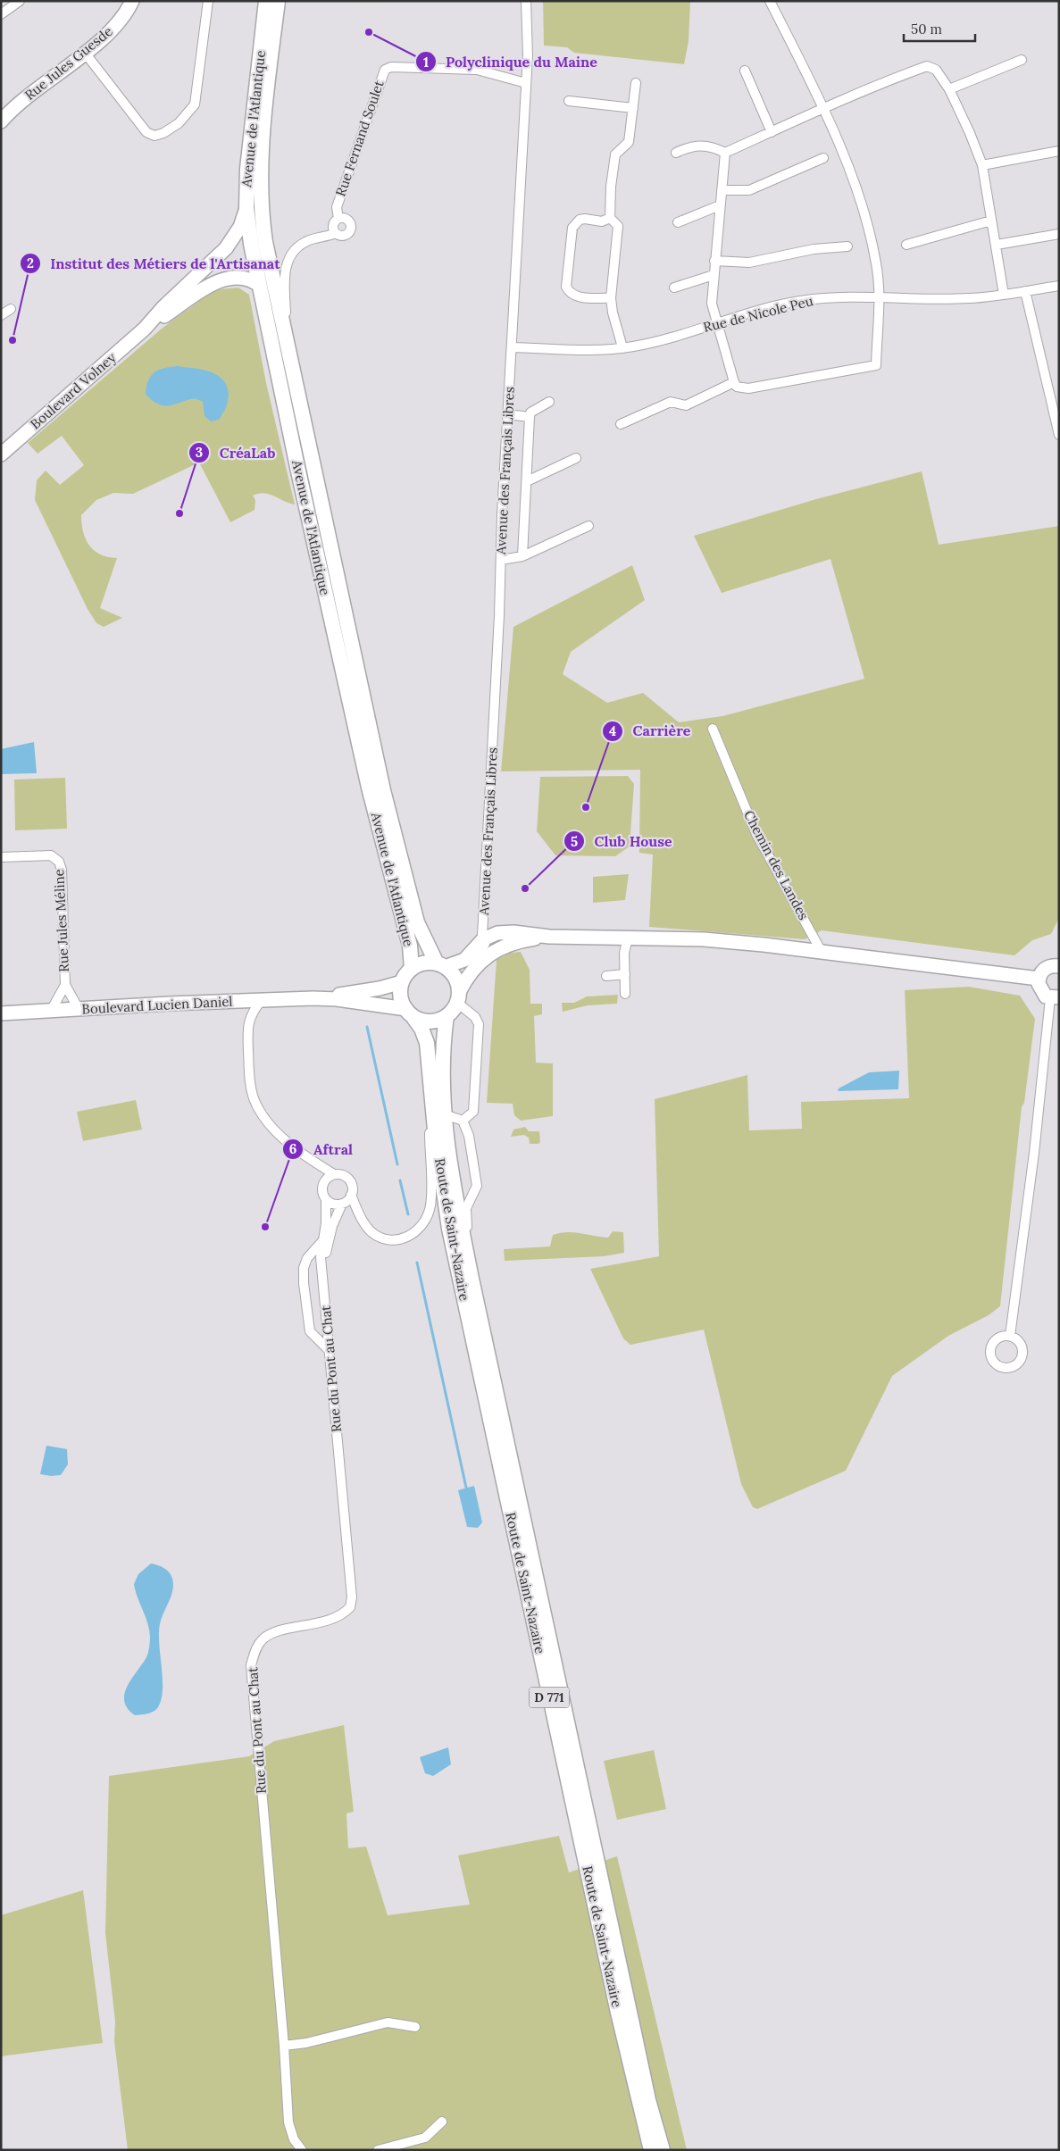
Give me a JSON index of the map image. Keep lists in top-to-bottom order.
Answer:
{
  "streets": {
    "main road": ["Avenue de l'Atlantique", "Route de Saint-Nazaire", "D 771"],
    "street": [
      "Rue Jules Guesde",
      "Rue Fernand Soulet",
      "Rue de Nicole Peu",
      "Boulevard Volney",
      "Avenue des Français Libres",
      "Chemin des Landes",
      "Rue Jules Méline",
      "Boulevard Lucien Daniel",
      "Rue du Pont au Chat"
    ]
  },
  "crossings": [
    ["Avenue de l'Atlantique", "Rue Fernand Soulet"],
    ["Avenue de l'Atlantique", "Boulevard Volney"],
    ["Avenue de l'Atlantique", "Boulevard Lucien Daniel"],
    ["Avenue de l'Atlantique", "Route de Saint-Nazaire"],
    ["Rue Fernand Soulet", "Avenue des Français Libres"],
    ["Rue de Nicole Peu", "Avenue des Français Libres"],
    ["Rue Jules Méline", "Boulevard Lucien Daniel"],
    ["Boulevard Lucien Daniel", "Route de Saint-Nazaire"]
  ],
  "places": [
    "Polyclinique du Maine",
    "Institut des Métiers de l'Artisanat",
    "CréaLab",
    "Carrière",
    "Club House",
    "Aftral"
  ],
  "scale_bar": "50 m"
}
